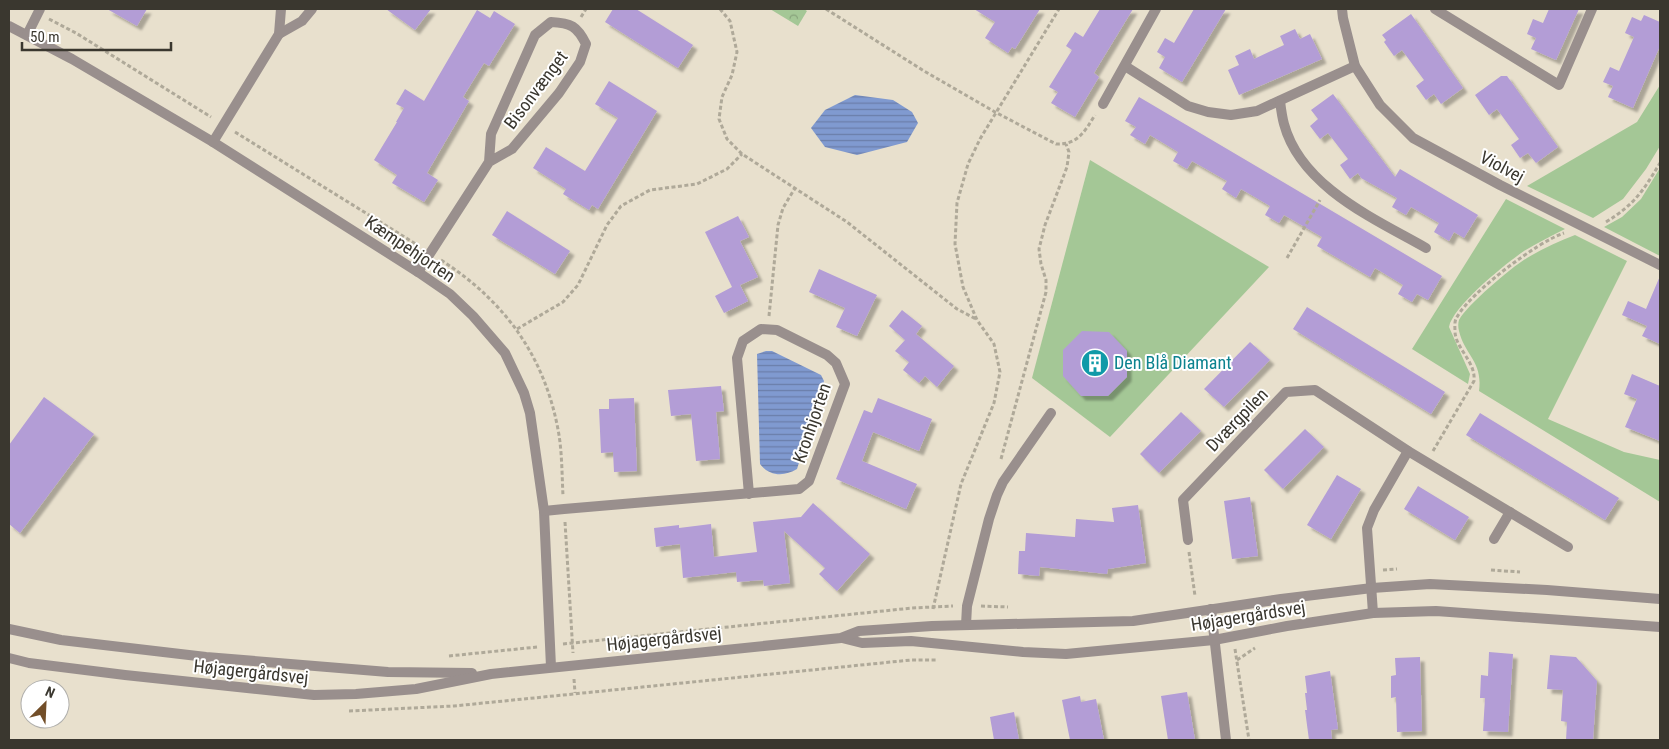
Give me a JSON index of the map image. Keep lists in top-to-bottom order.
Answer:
{
  "streets": {
    "street": [
      "Bisonvænget",
      "Violvej",
      "Kæmpehjorten",
      "Dværgpilen",
      "Kronhjorten",
      "Højagergårdsvej"
    ]
  },
  "crossings": [
    ["Bisonvænget", "Kæmpehjorten"],
    ["Kæmpehjorten", "Kronhjorten"],
    ["Kæmpehjorten", "Højagergårdsvej"]
  ],
  "places": {
    "building": ["Den Blå Diamant"]
  },
  "scale_bar": "50 m",
  "north": "top right"
}
